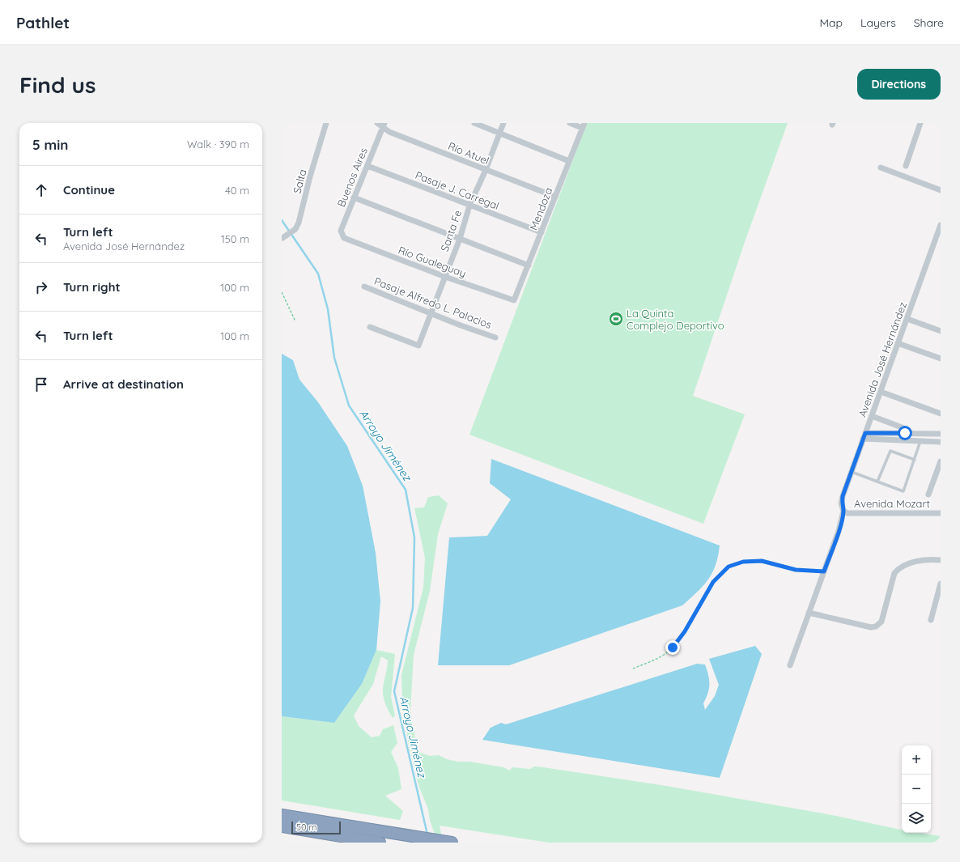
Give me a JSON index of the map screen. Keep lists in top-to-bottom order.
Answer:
{
  "streets": {
    "street": [
      "Río Atuel",
      "Buenos Aires",
      "Salta",
      "Pasaje J. Carregal",
      "Mendoza",
      "Santa Fe",
      "Río Gualeguay",
      "Pasaje Alfredo L. Palacios",
      "Avenida José Hernández",
      "Avenida Mozart"
    ]
  },
  "crossings": [
    ["Río Atuel", "Buenos Aires"],
    ["Río Atuel", "Mendoza"],
    ["Río Atuel", "Santa Fe"],
    ["Buenos Aires", "Pasaje J. Carregal"],
    ["Buenos Aires", "Río Gualeguay"],
    ["Pasaje J. Carregal", "Mendoza"],
    ["Pasaje J. Carregal", "Santa Fe"],
    ["Mendoza", "Río Gualeguay"],
    ["Santa Fe", "Río Gualeguay"],
    ["Santa Fe", "Pasaje Alfredo L. Palacios"],
    ["Avenida José Hernández", "Avenida Mozart"]
  ],
  "water": ["Arroyo Jiménez"],
  "places": {
    "sports": ["La Quinta Complejo Deportivo"]
  },
  "scale_bar": "50 m",
  "page": {
    "header": "Pathlet",
    "nav": ["Map", "Layers", "Share"],
    "buttons": "Directions",
    "title": "Find us",
    "heading": ["5 min", "Walk · 390 m"],
    "list": [
      ["Continue", "40 m"],
      ["Turn left", "Avenida José Hernández", "150 m"],
      ["Turn right", "100 m"],
      ["Turn left", "100 m"],
      "Arrive at destination"
    ],
    "map_buttons": ["+", "−"],
    "scale": "50 m"
  }
}
